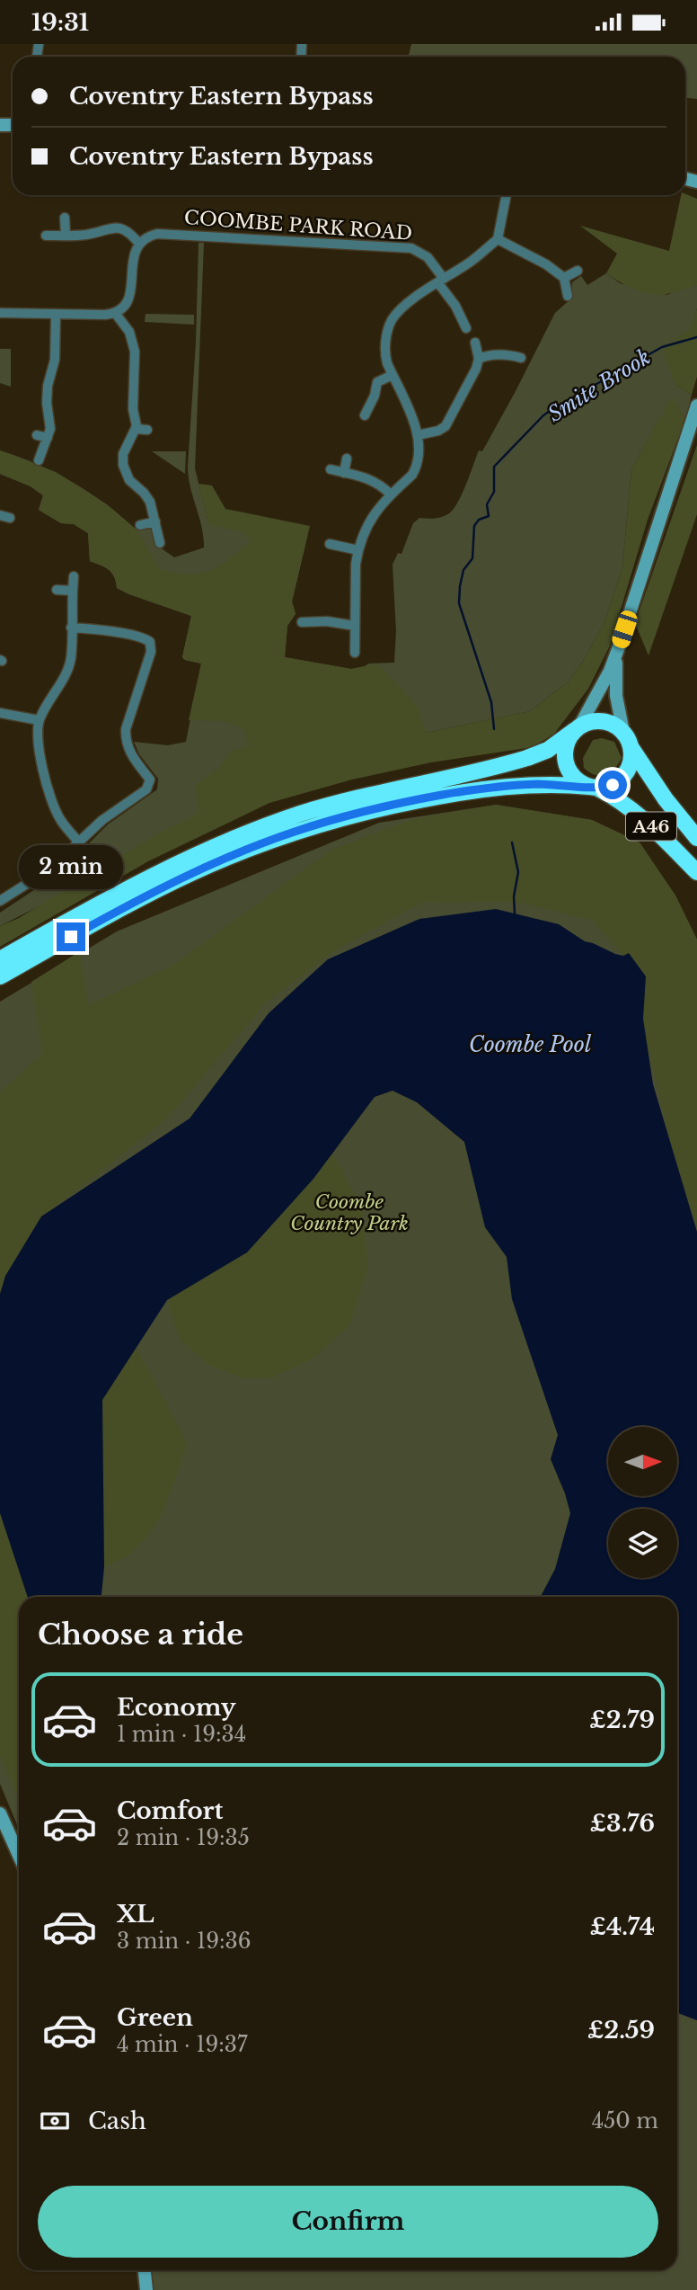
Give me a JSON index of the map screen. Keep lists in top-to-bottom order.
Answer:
{
  "streets": {
    "highway": ["A46"],
    "street": ["COOMBE PARK ROAD"]
  },
  "water": ["Smite Brook", "Coombe Pool"],
  "parks": ["Coombe Country Park"],
  "north": "right",
  "page": {
    "status": "19:31",
    "banner": ["Coventry Eastern Bypass", "Coventry Eastern Bypass"],
    "bubble": "2 min",
    "heading": "Choose a ride",
    "list": [
      {
        "name": "Economy",
        "note": "1 min · 19:34",
        "value": "£2.79"
      },
      {
        "name": "Comfort",
        "note": "2 min · 19:35",
        "value": "£3.76"
      },
      {
        "name": "XL",
        "note": "3 min · 19:36",
        "value": "£4.74"
      },
      {
        "name": "Green",
        "note": "4 min · 19:37",
        "value": "£2.59"
      }
    ],
    "pay": ["Cash", "450 m"],
    "buttons": "Confirm"
  }
}
